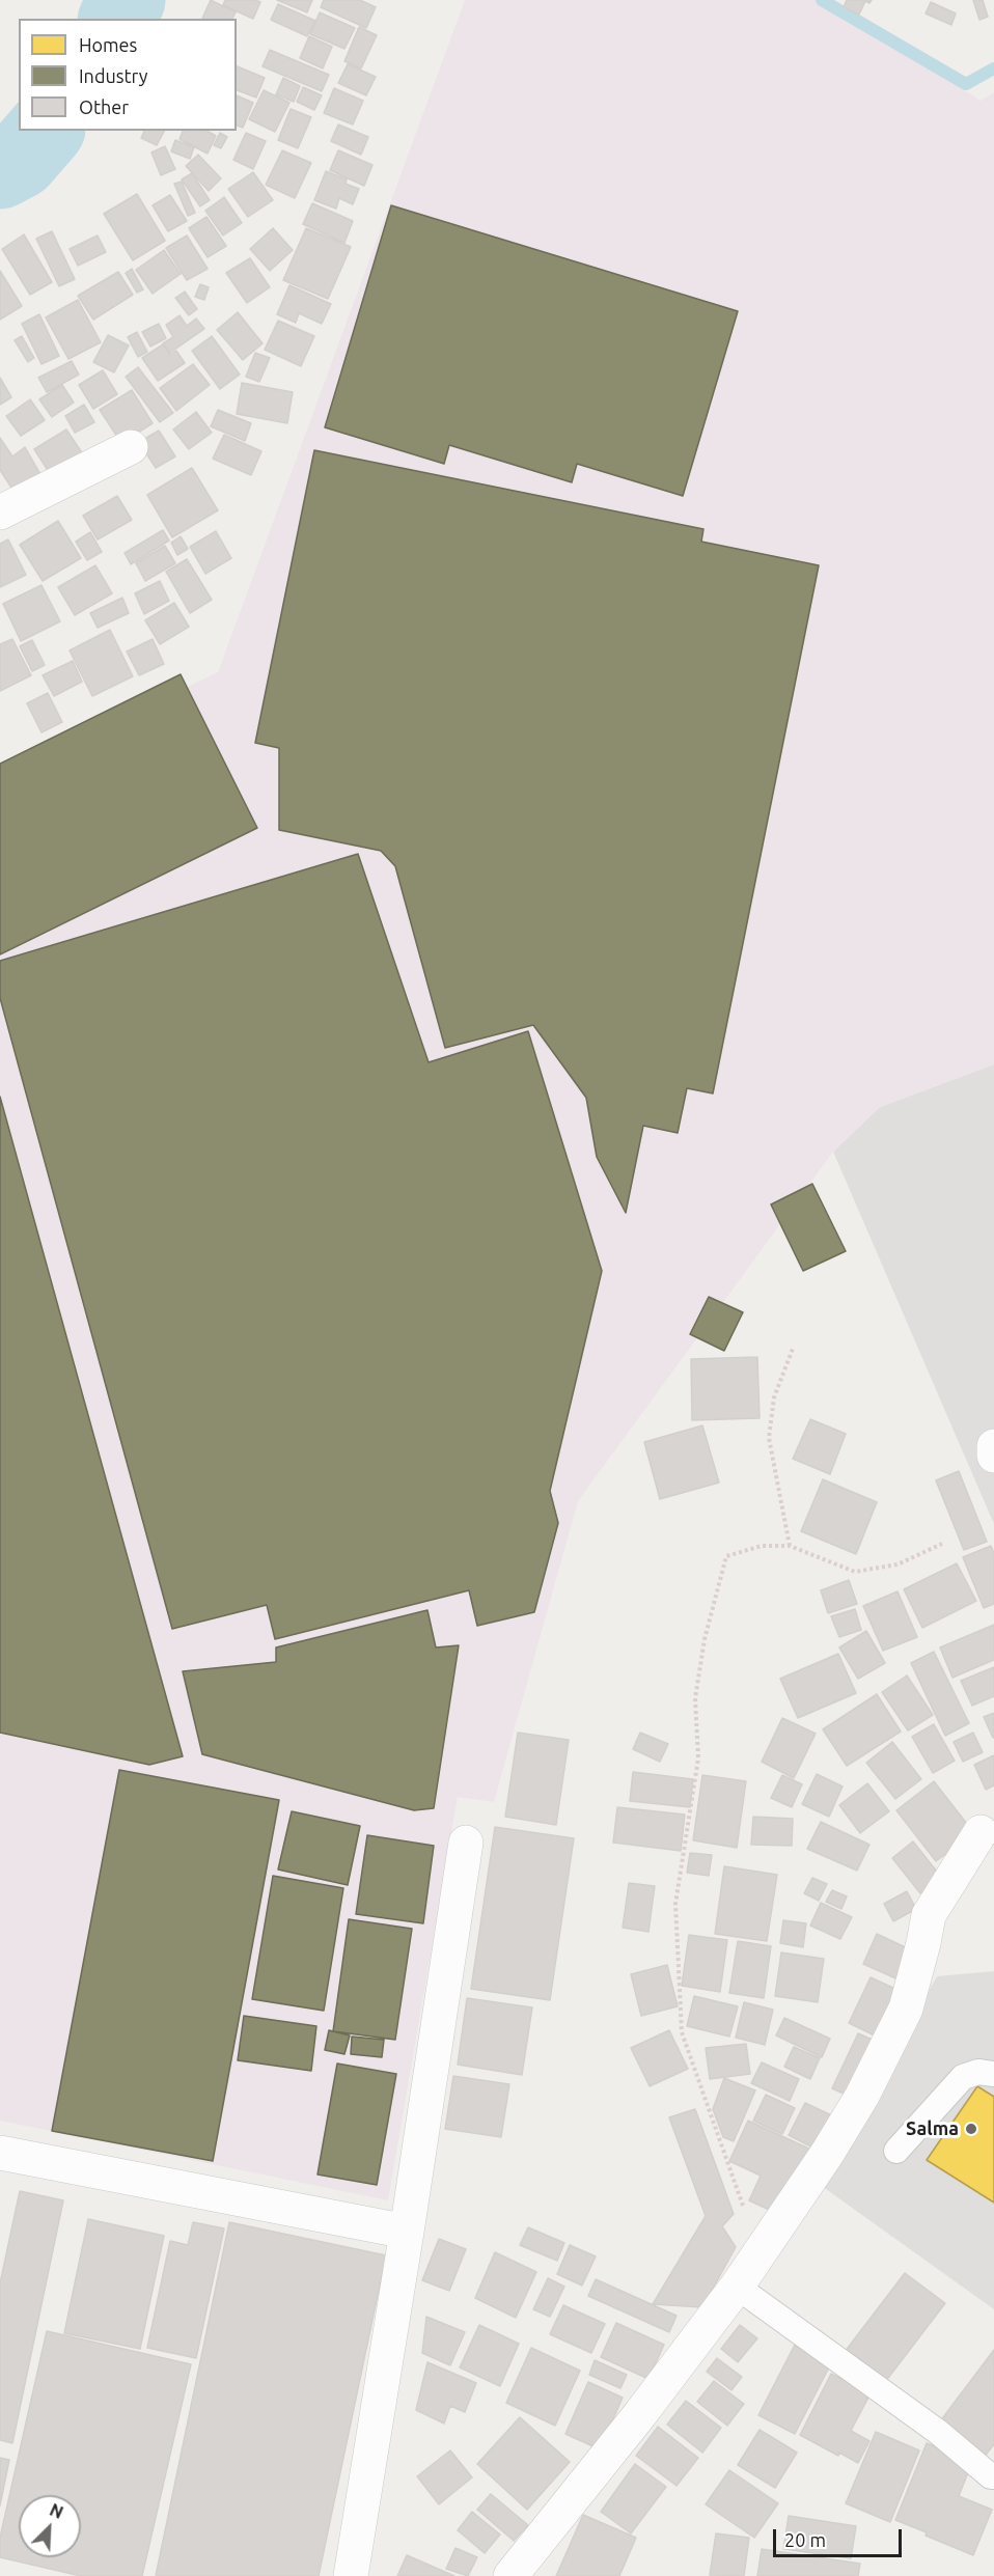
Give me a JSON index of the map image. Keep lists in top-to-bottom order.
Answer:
{
  "places": ["Salma"],
  "legend": ["Homes", "Industry", "Other"],
  "scale_bar": "20 m",
  "north": "top right"
}
